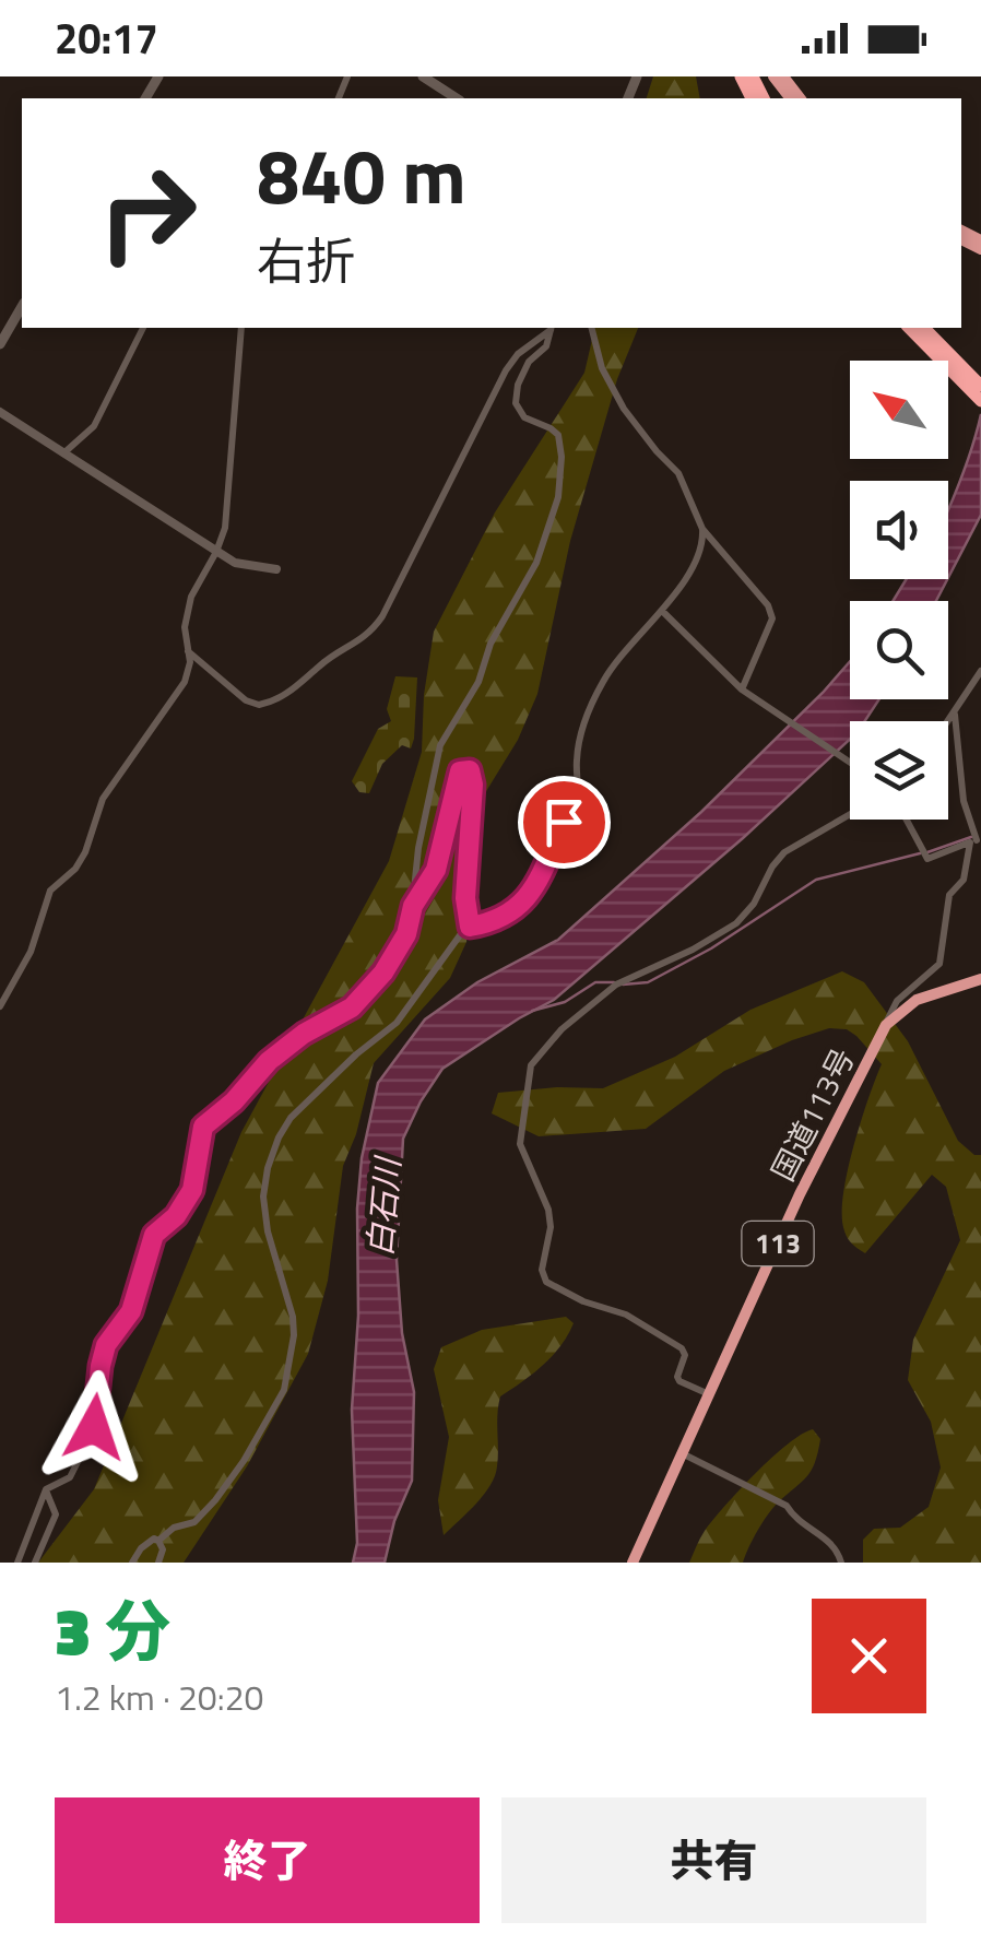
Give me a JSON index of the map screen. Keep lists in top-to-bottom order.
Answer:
{
  "streets": {
    "highway": ["国道113号", "113"]
  },
  "water": ["白石川"],
  "north": "top left",
  "page": {
    "status": "20:17",
    "turn": ["840 m", "右折"],
    "heading": ["3 分", "1.2 km · 20:20"],
    "buttons": ["終了", "共有"]
  }
}
